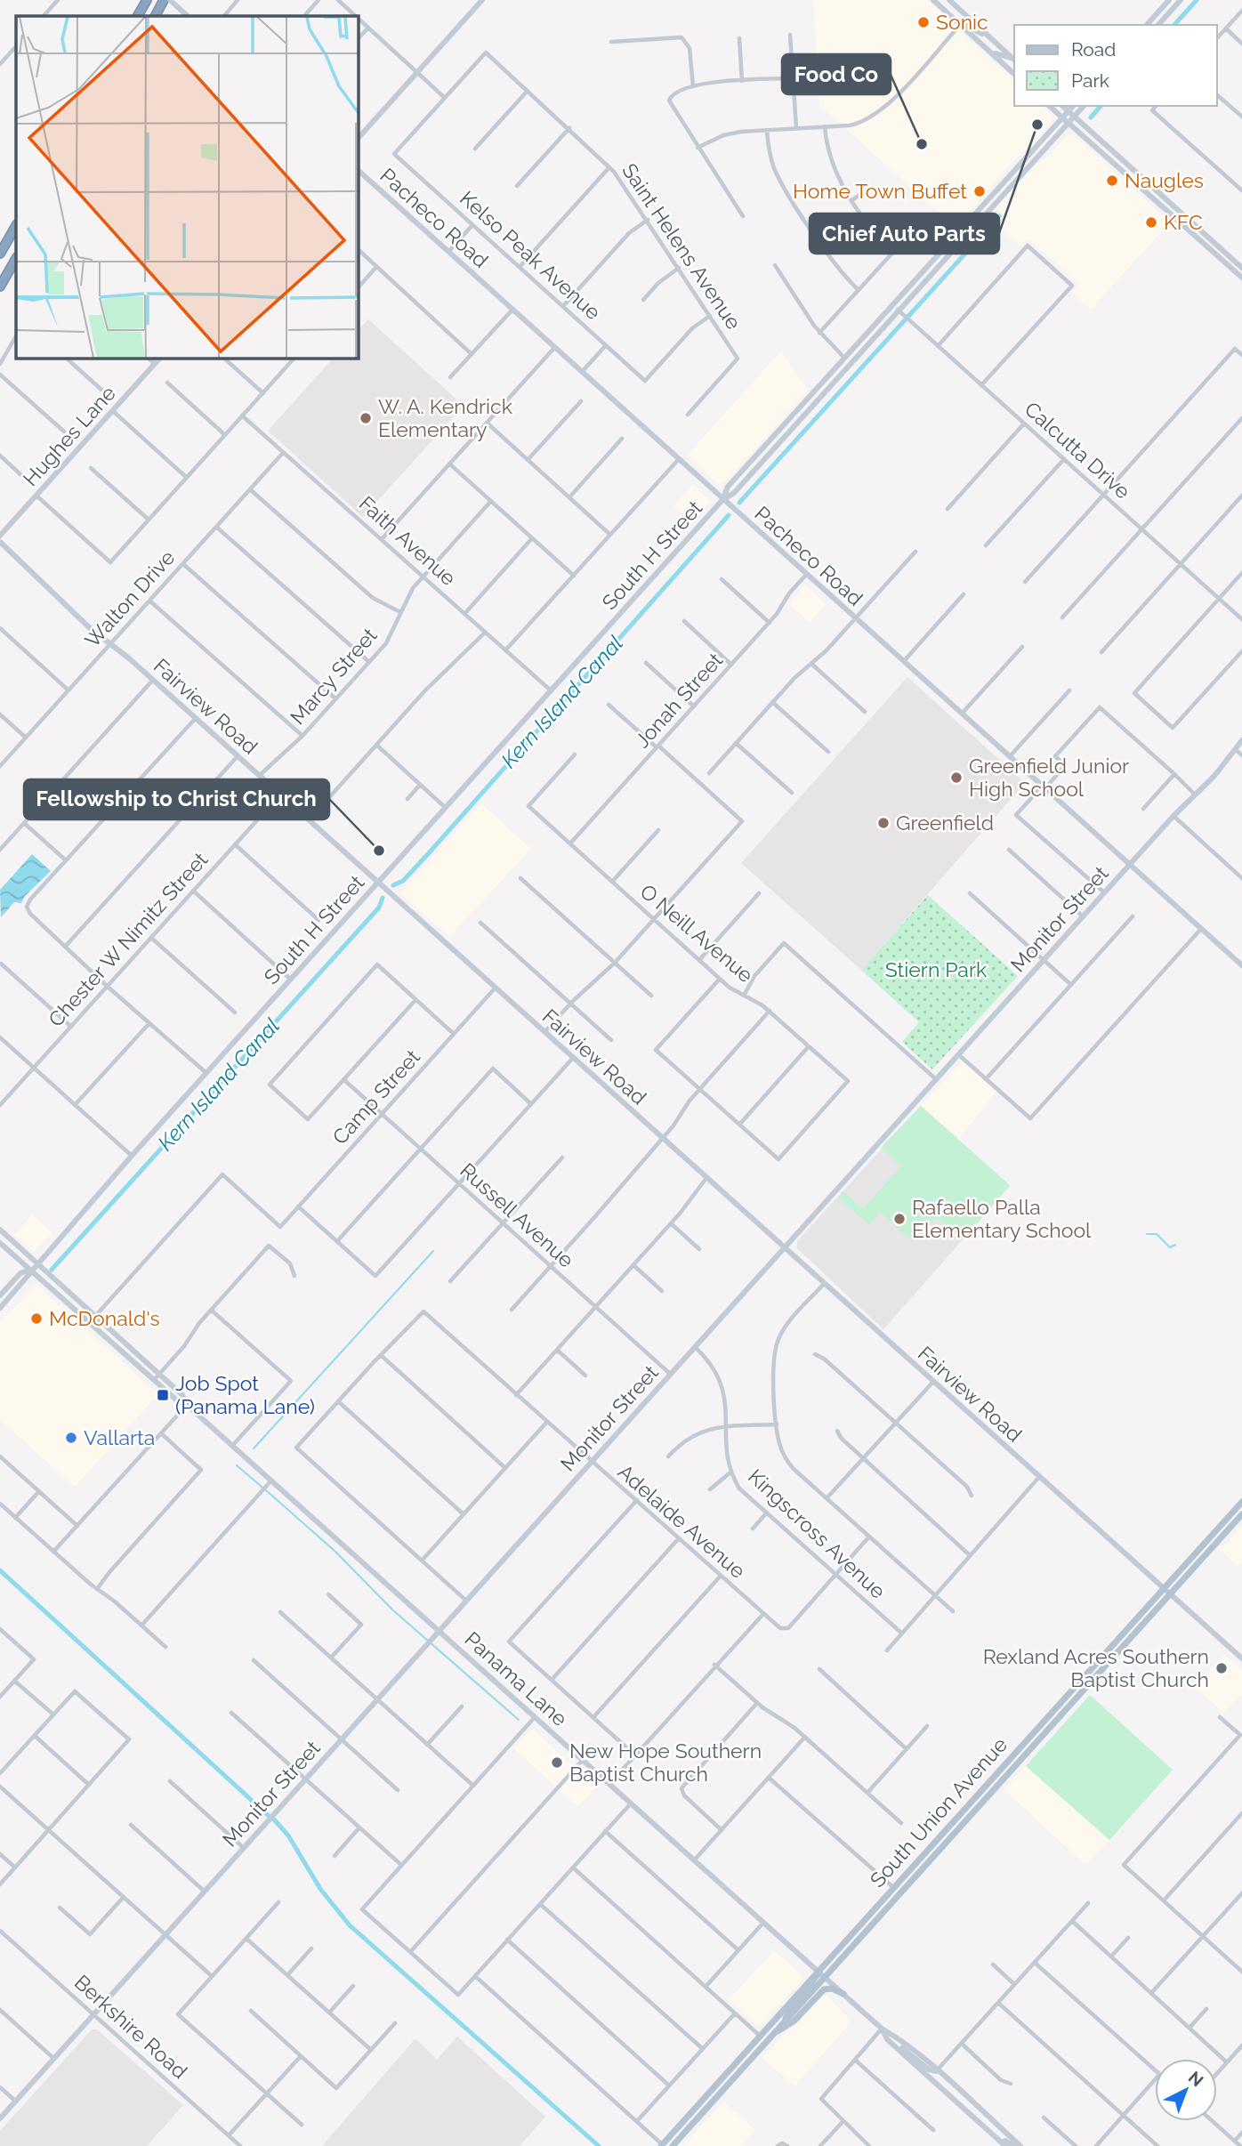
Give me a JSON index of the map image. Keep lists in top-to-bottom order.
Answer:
{
  "streets": {
    "main road": ["South Union Avenue"],
    "street": [
      "Pacheco Road",
      "Saint Helens Avenue",
      "Kelso Peak Avenue",
      "Hughes Lane",
      "Calcutta Drive",
      "Faith Avenue",
      "South H Street",
      "Walton Drive",
      "Marcy Street",
      "Jonah Street",
      "Fairview Road",
      "Monitor Street",
      "O Neill Avenue",
      "Chester W Nimitz Street",
      "Camp Street",
      "Russell Avenue",
      "Adelaide Avenue",
      "Kingscross Avenue",
      "Panama Lane",
      "Berkshire Road"
    ]
  },
  "crossings": [
    ["Pacheco Road", "South H Street"],
    ["Pacheco Road", "Jonah Street"],
    ["Pacheco Road", "Monitor Street"],
    ["Saint Helens Avenue", "Kelso Peak Avenue"],
    ["Calcutta Drive", "South H Street"],
    ["Faith Avenue", "South H Street"],
    ["Faith Avenue", "Walton Drive"],
    ["Faith Avenue", "Marcy Street"],
    ["South H Street", "Fairview Road"],
    ["South H Street", "Panama Lane"],
    ["Walton Drive", "Fairview Road"],
    ["Marcy Street", "Fairview Road"],
    ["Jonah Street", "O Neill Avenue"],
    ["Fairview Road", "Monitor Street"],
    ["Fairview Road", "Chester W Nimitz Street"],
    ["Fairview Road", "Camp Street"],
    ["Fairview Road", "South Union Avenue"],
    ["Monitor Street", "Russell Avenue"],
    ["Monitor Street", "Adelaide Avenue"],
    ["Monitor Street", "Kingscross Avenue"],
    ["Monitor Street", "Panama Lane"],
    ["Monitor Street", "Berkshire Road"],
    ["Camp Street", "Russell Avenue"],
    ["Camp Street", "Panama Lane"],
    ["Adelaide Avenue", "Kingscross Avenue"],
    ["Panama Lane", "South Union Avenue"]
  ],
  "water": ["Kern Island Canal"],
  "parks": ["Stiern Park"],
  "places": {
    "other": [
      "Sonic",
      "Chief Auto Parts",
      "Food Co",
      "Naugles",
      "Home Town Buffet",
      "KFC",
      "W. A. Kendrick Elementary",
      "Greenfield Junior High School",
      "Greenfield",
      "Fellowship to Christ Church",
      "Rafaello Palla Elementary School",
      "McDonald's",
      "Vallarta",
      "Rexland Acres Southern Baptist Church",
      "New Hope Southern Baptist Church"
    ],
    "transit": ["Job Spot (Panama Lane)"]
  },
  "legend": ["Road", "Park"],
  "north": "top right"
}
